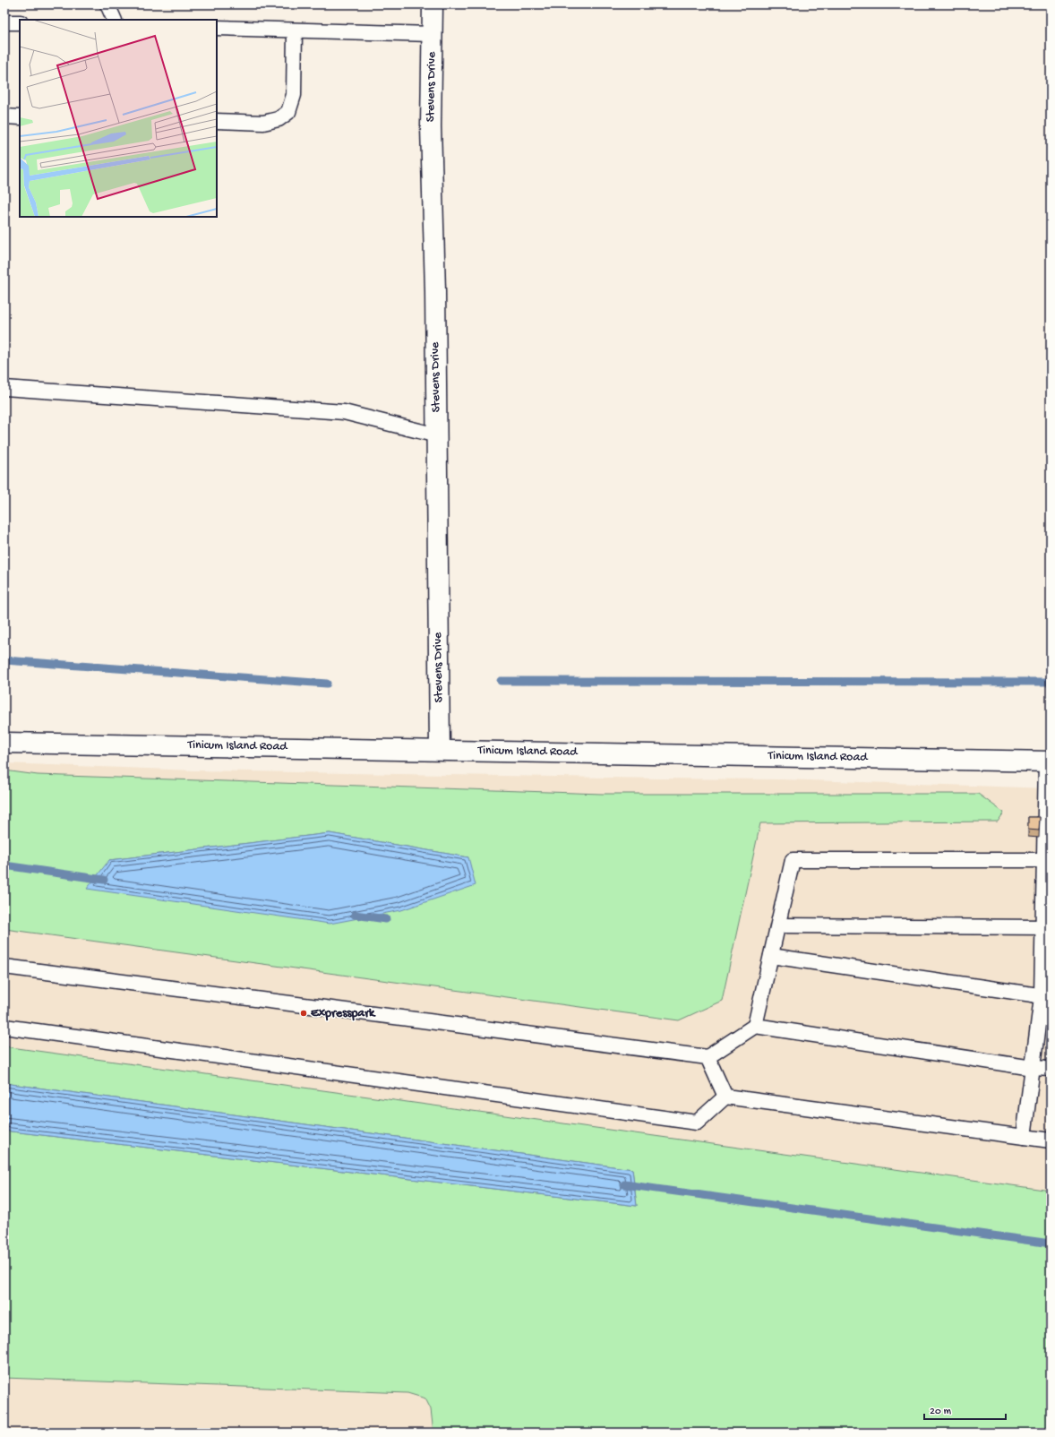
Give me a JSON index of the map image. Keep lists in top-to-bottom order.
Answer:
{
  "streets": {
    "street": ["Stevens Drive", "Tinicum Island Road"]
  },
  "crossings": [
    ["Stevens Drive", "Tinicum Island Road"]
  ],
  "places": ["Expresspark"],
  "scale_bar": "20 m"
}
